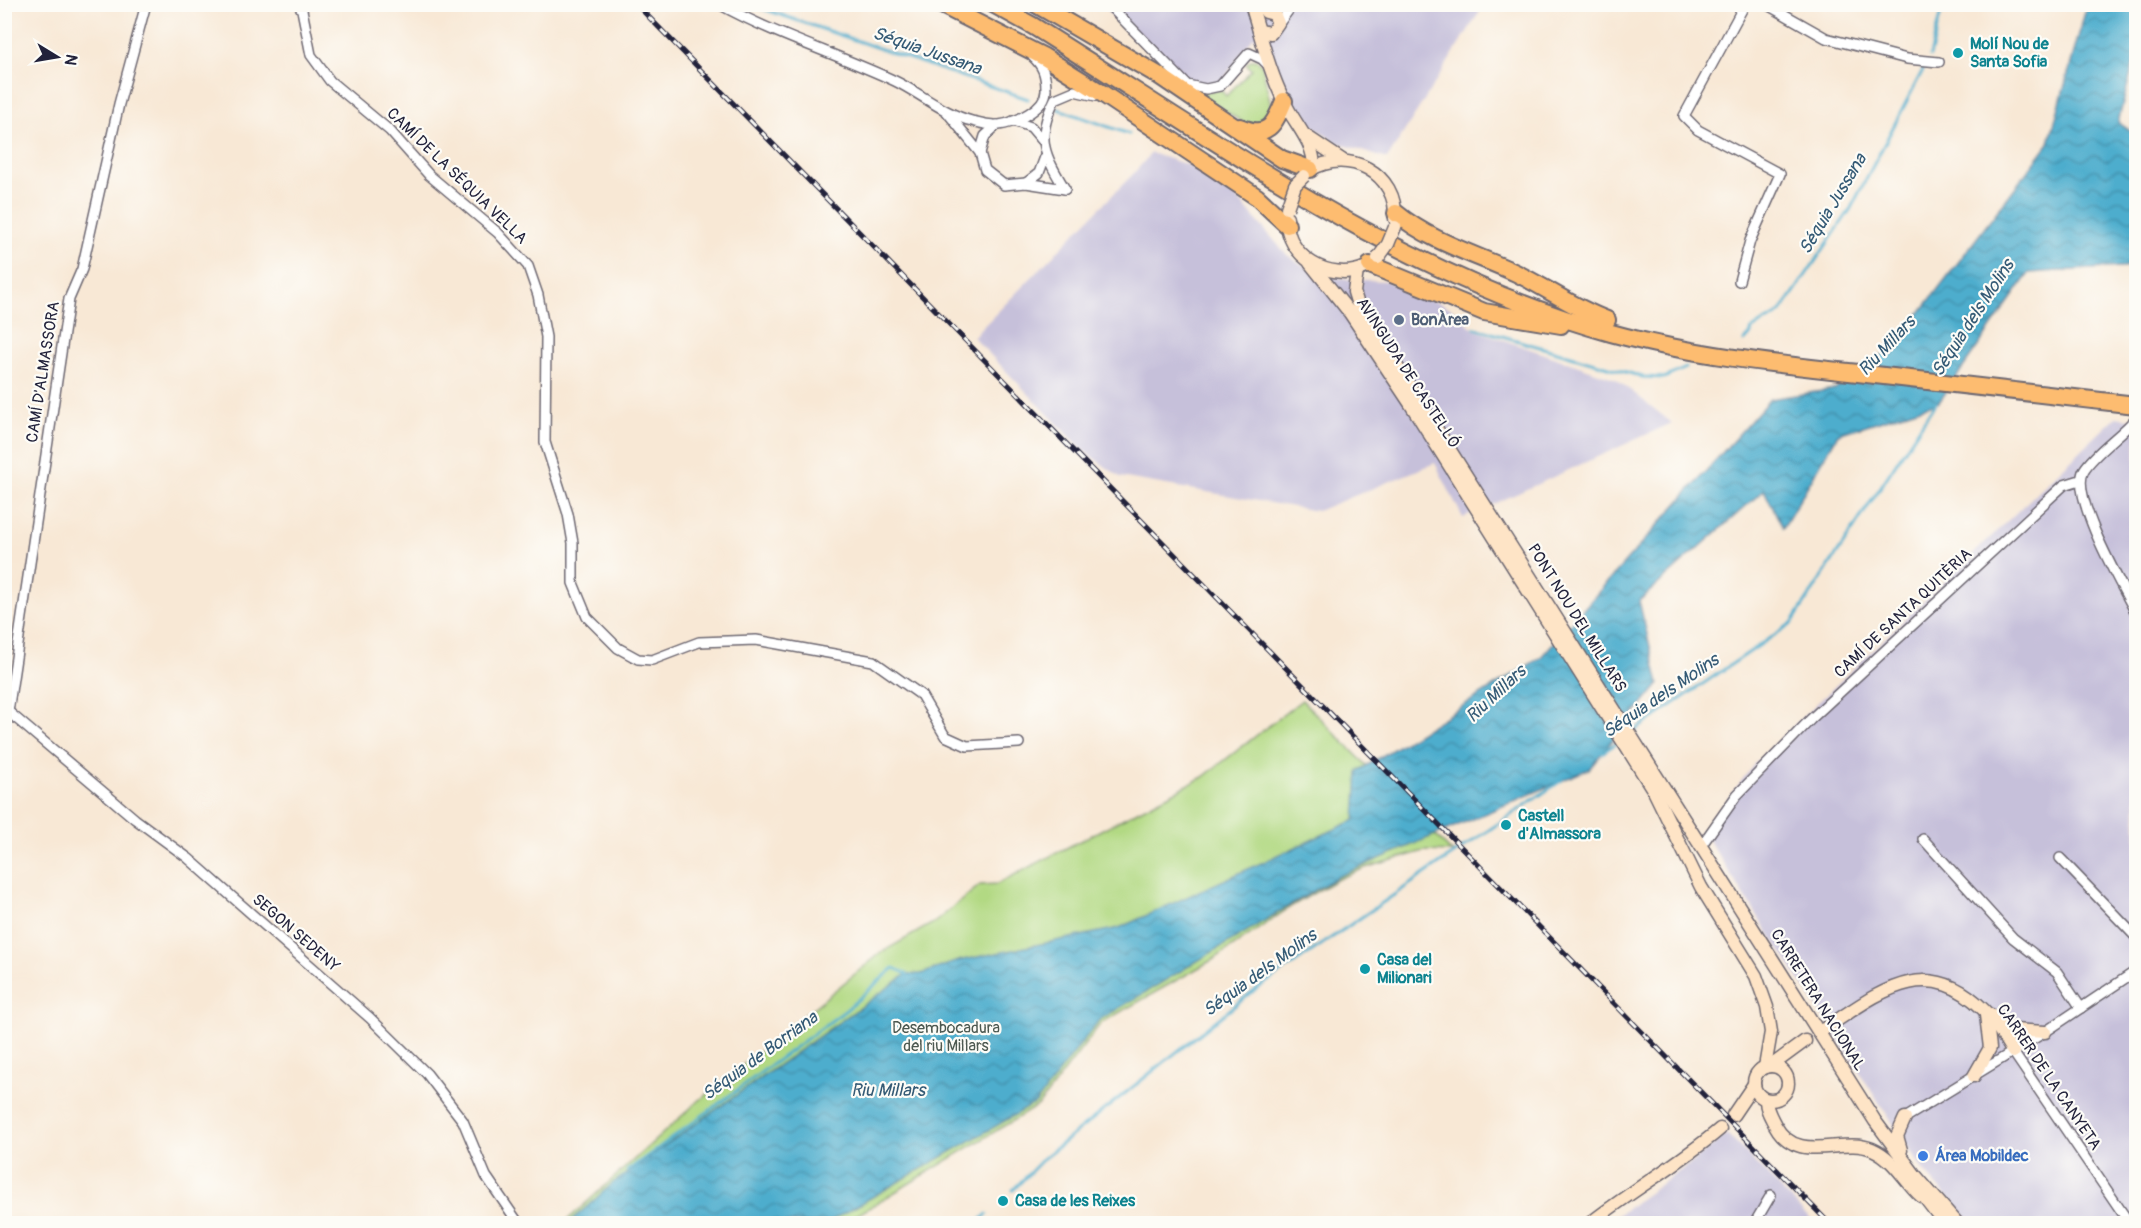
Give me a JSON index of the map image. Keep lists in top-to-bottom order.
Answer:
{
  "streets": {
    "main road": [
      "AVINGUDA DE CASTELLÓ",
      "PONT NOU DEL MILLARS",
      "CARRETERA NACIONAL",
      "CARRER DE LA CANYETA"
    ],
    "street": [
      "CAMÍ DE LA SÉQUIA VELLA",
      "CAMÍ D'ALMASSORA",
      "CAMÍ DE SANTA QUITÈRIA",
      "SEGON SEDENY"
    ]
  },
  "crossings": [
    ["CAMÍ D'ALMASSORA", "SEGON SEDENY"],
    ["AVINGUDA DE CASTELLÓ", "PONT NOU DEL MILLARS"],
    ["CAMÍ DE SANTA QUITÈRIA", "CARRETERA NACIONAL"],
    ["PONT NOU DEL MILLARS", "CARRETERA NACIONAL"]
  ],
  "water": [
    "Séquia Jussana",
    "Séquia dels Molins",
    "Riu Millars",
    "Séquia de Borriana"
  ],
  "parks": ["Desembocadura del riu Millars"],
  "places": [
    "Molí Nou de Santa Sofia",
    "BonÀrea",
    "Castell d'Almassora",
    "Casa del Milionari",
    "Área Mobildec",
    "Casa de les Reixes"
  ],
  "north": "right"
}
